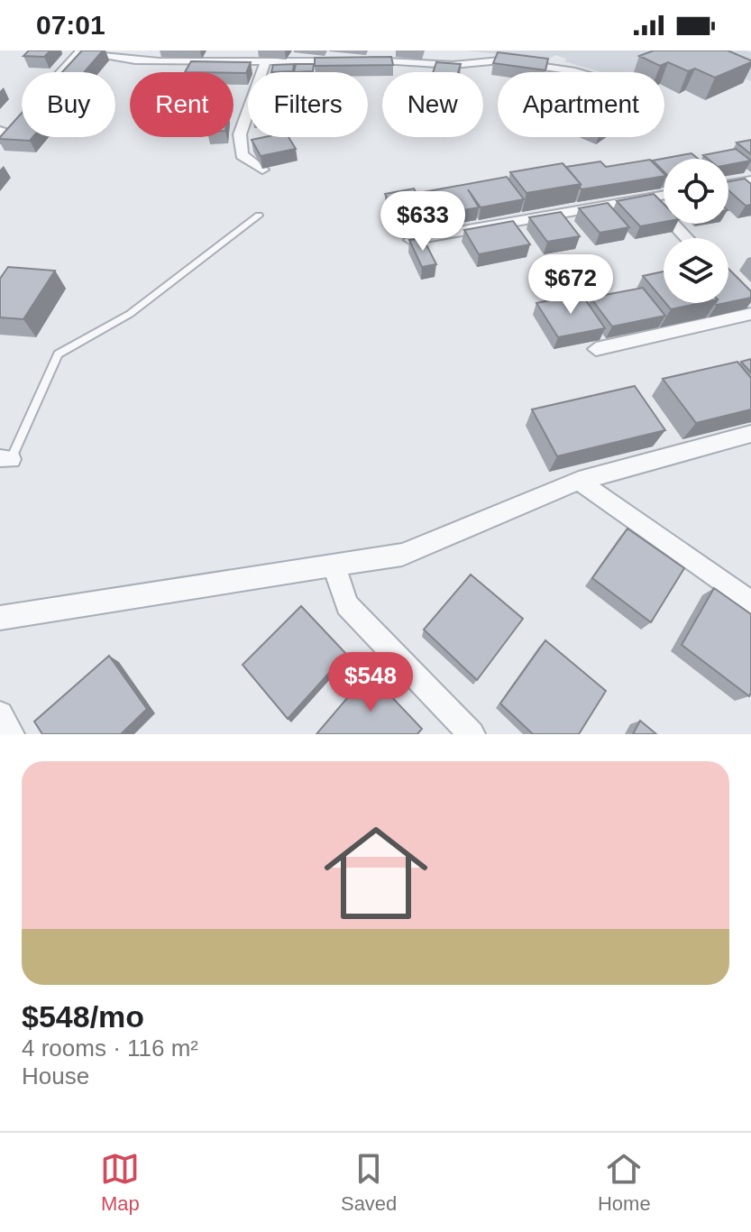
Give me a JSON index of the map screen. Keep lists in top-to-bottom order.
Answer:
{
  "page": {
    "status": "07:01",
    "chip": [
      "Buy",
      "Rent",
      "Filters",
      "New",
      "Apartment"
    ],
    "price": ["$633", "$672", "$548"],
    "list": [
      {
        "name": "$548/mo",
        "note": "4 rooms · 116 m² · House"
      }
    ],
    "tabs": ["Map", "Saved", "Home"]
  }
}
